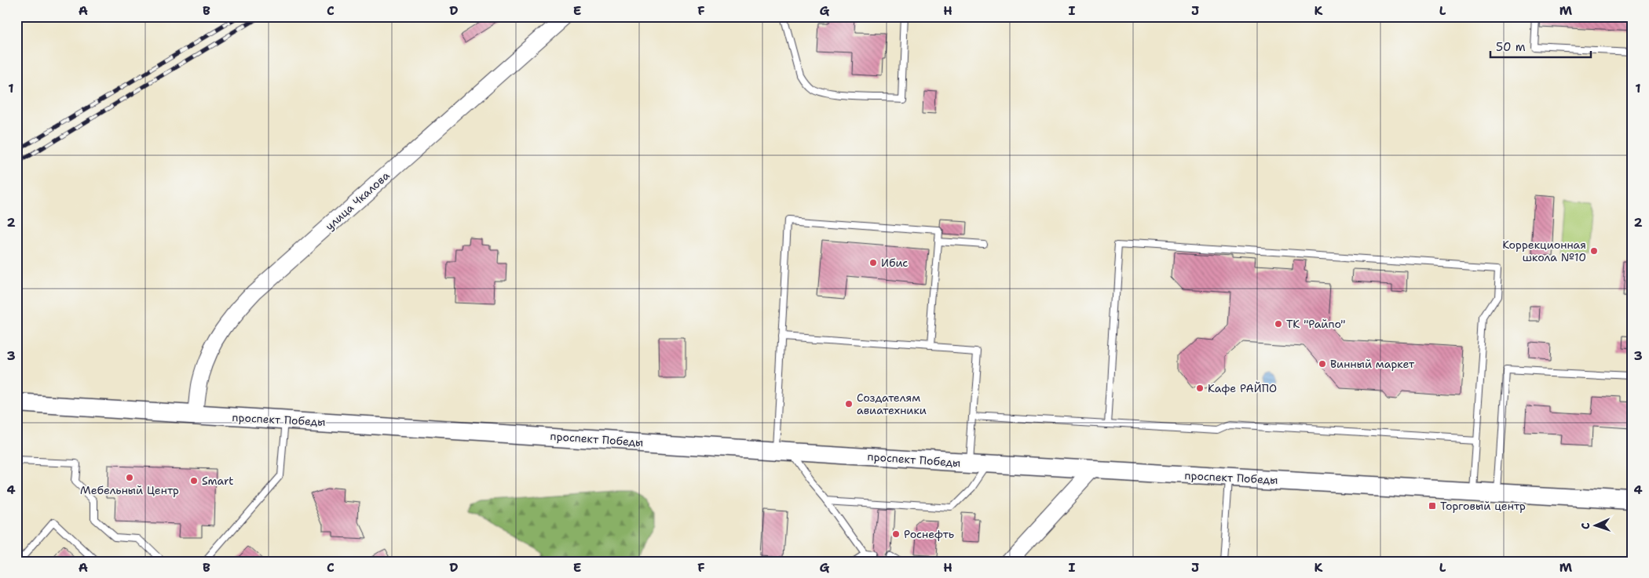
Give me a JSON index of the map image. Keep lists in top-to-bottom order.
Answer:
{
  "streets": {
    "main road": ["проспект Победы"],
    "street": ["улица Чкалова"]
  },
  "crossings": [
    ["улица Чкалова", "проспект Победы"]
  ],
  "places": {
    "other": [
      "Коррекционная школа №10",
      "Ибис",
      "ТК \"Райпо\"",
      "Винный маркет",
      "Кафе РАЙПО",
      "Создателям авиатехники",
      "Мебельный Центр",
      "Smart",
      "Роснефть"
    ],
    "transit": ["Торговый центр"]
  },
  "scale_bar": "50 m",
  "north": "left",
  "grid": {
    "columns": [
      "A",
      "B",
      "C",
      "D",
      "E",
      "F",
      "G",
      "H",
      "I",
      "J",
      "K",
      "L",
      "M"
    ],
    "rows": [
      "1",
      "2",
      "3",
      "4"
    ]
  }
}
